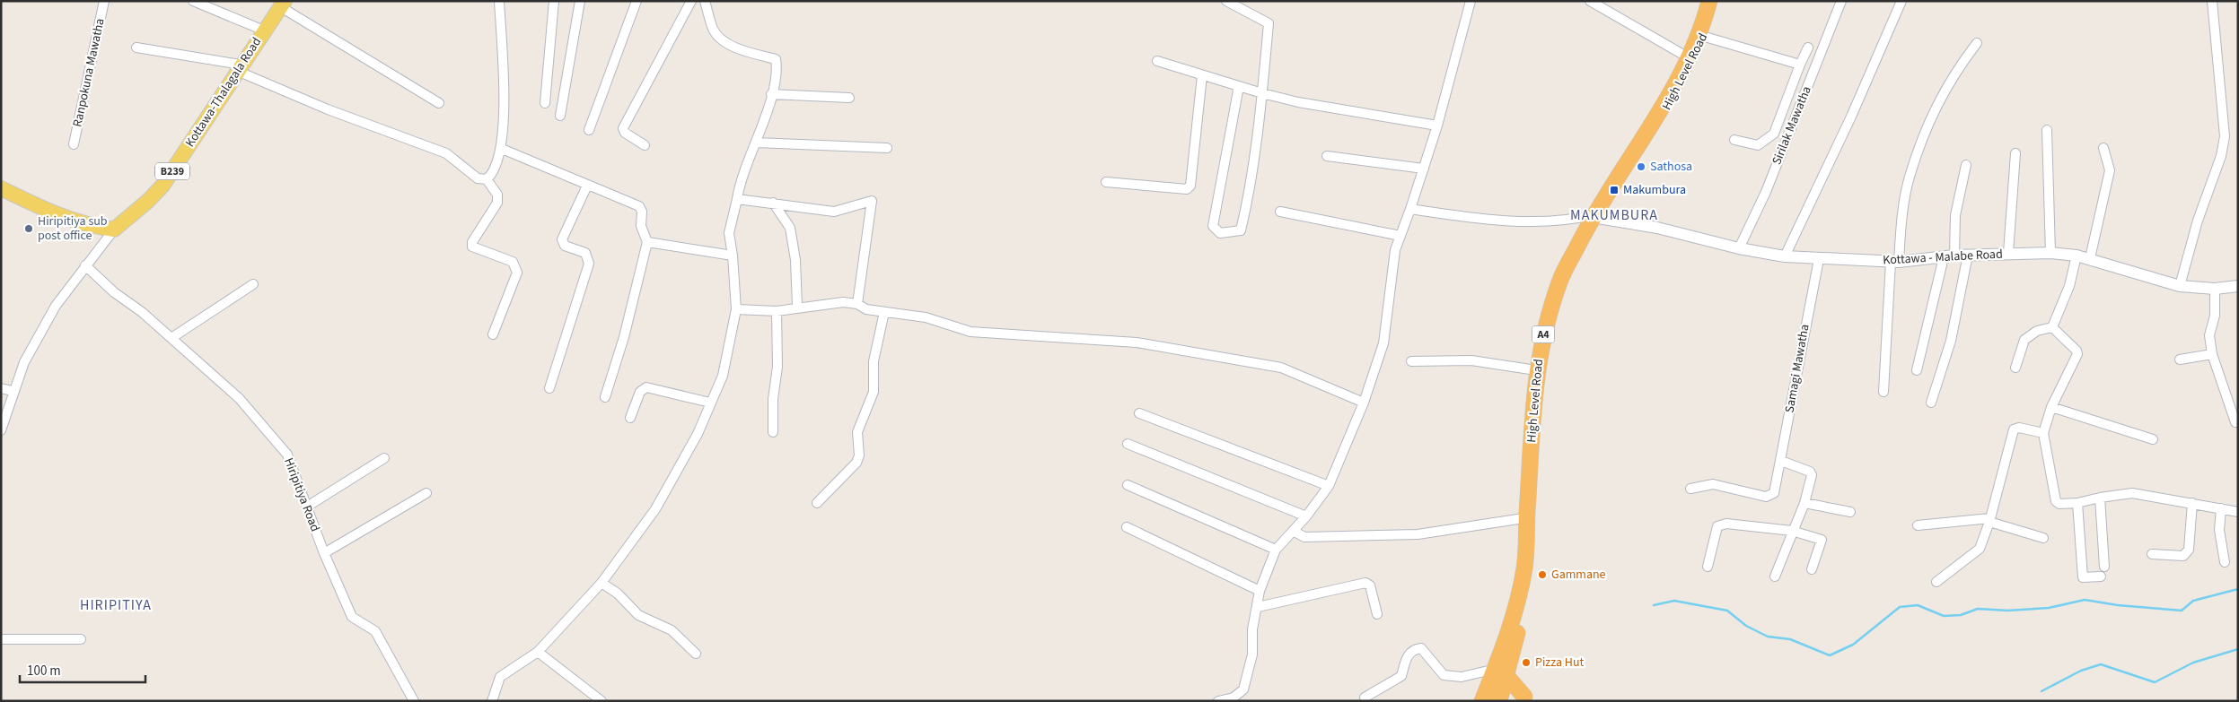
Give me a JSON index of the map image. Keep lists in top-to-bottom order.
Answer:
{
  "streets": {
    "highway": ["High Level Road", "A4"],
    "main road": ["Kottawa-Thalagala Road", "B239"],
    "street": [
      "Ranpokuna Mawatha",
      "Sirilak Mawatha",
      "Kottawa - Malabe Road",
      "Samagi Mawatha",
      "Hiripitiya Road"
    ]
  },
  "crossings": [
    ["High Level Road", "Kottawa - Malabe Road"],
    ["Sirilak Mawatha", "Kottawa - Malabe Road"],
    ["Kottawa - Malabe Road", "Samagi Mawatha"]
  ],
  "districts": ["MAKUMBURA", "HIRIPITIYA"],
  "places": {
    "other": [
      "Sathosa",
      "Hiripitiya sub post office",
      "Gammane",
      "Pizza Hut"
    ],
    "transit": ["Makumbura"]
  },
  "scale_bar": "100 m"
}
